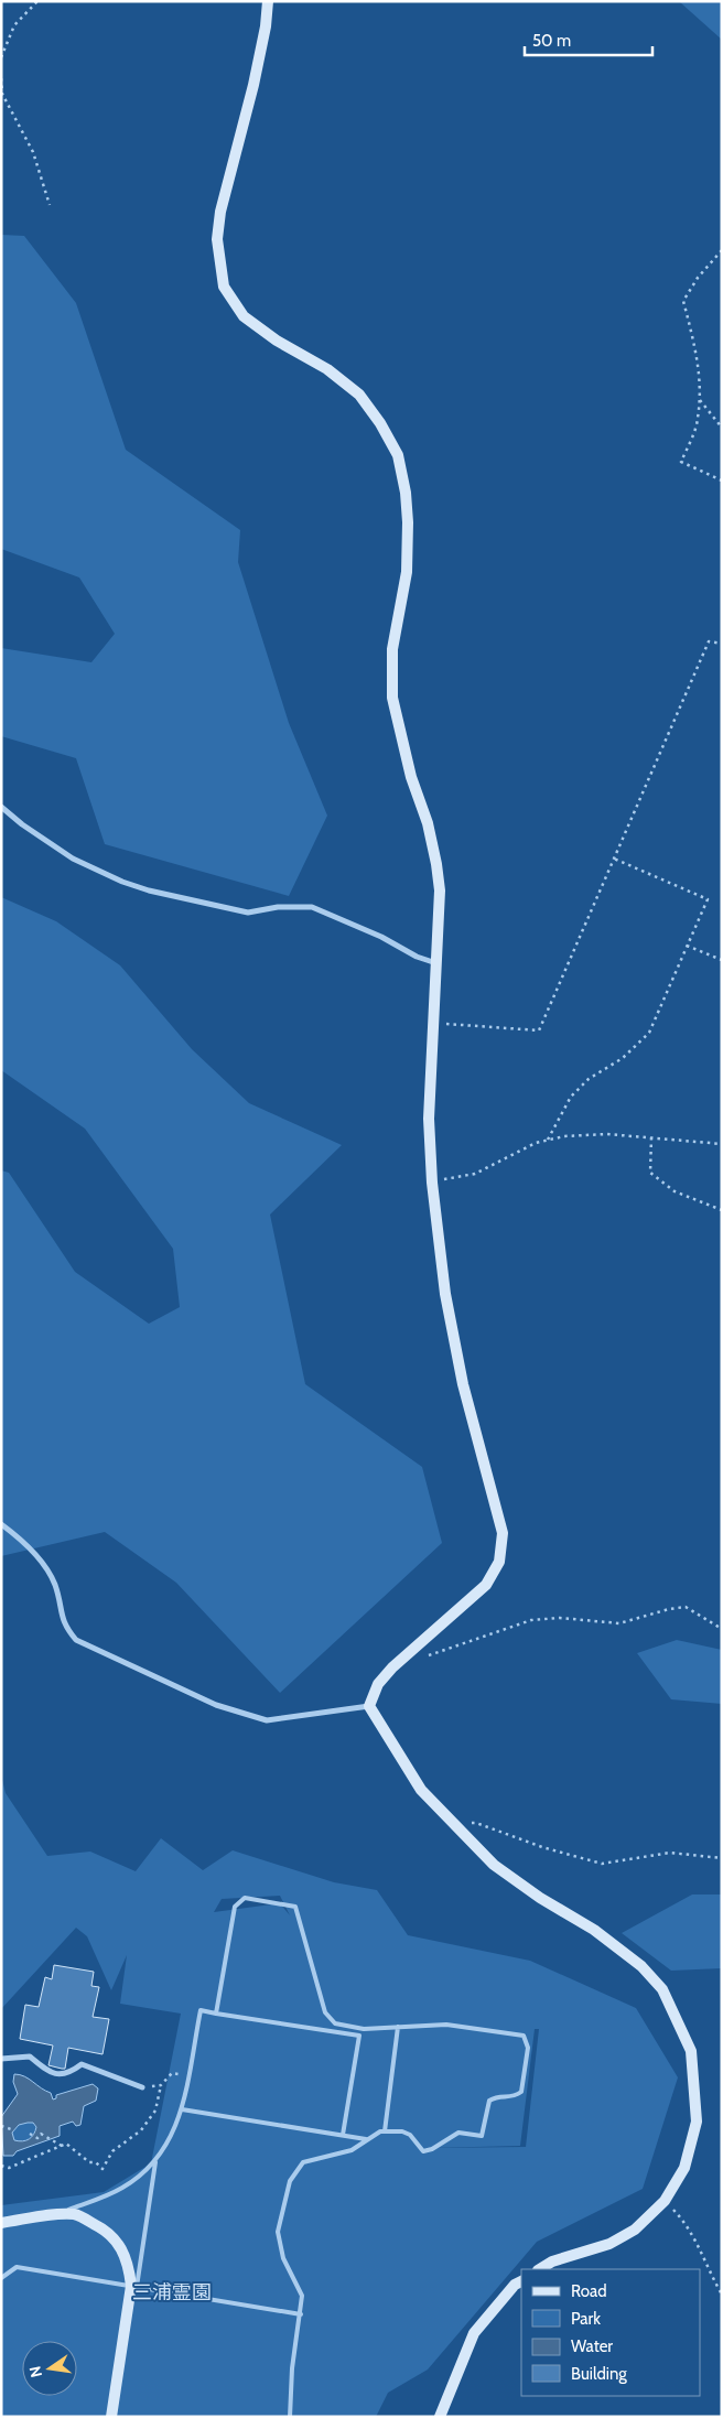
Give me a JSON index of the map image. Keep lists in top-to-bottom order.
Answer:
{
  "parks": ["三浦霊園"],
  "legend": [
    "Road",
    "Park",
    "Water",
    "Building"
  ],
  "scale_bar": "50 m",
  "north": "left"
}
